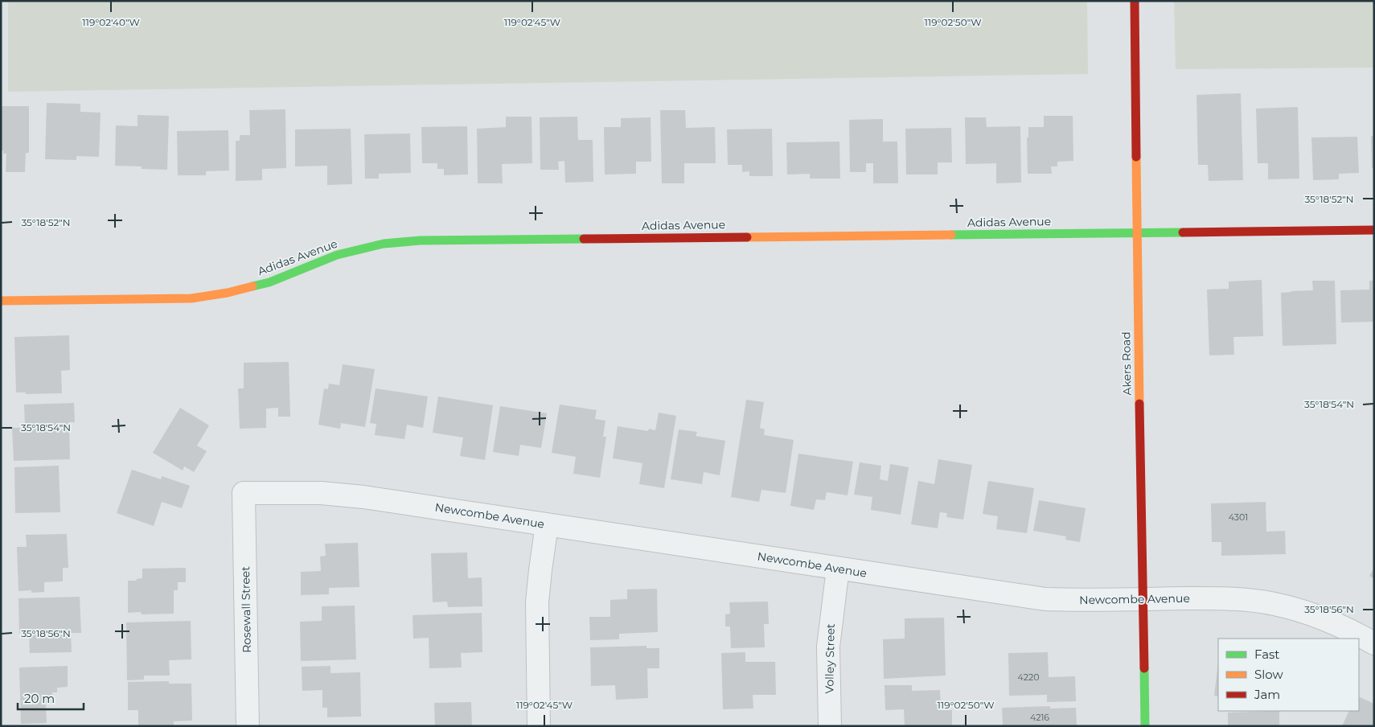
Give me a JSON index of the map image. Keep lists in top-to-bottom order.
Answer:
{
  "streets": {
    "street": [
      "Adidas Avenue",
      "Akers Road",
      "Newcombe Avenue",
      "Rosewall Street",
      "Volley Street"
    ]
  },
  "crossings": [
    ["Adidas Avenue", "Akers Road"],
    ["Akers Road", "Newcombe Avenue"],
    ["Newcombe Avenue", "Rosewall Street"],
    ["Newcombe Avenue", "Volley Street"]
  ],
  "house_numbers": ["4301", "4220", "4216"],
  "legend": ["Fast", "Slow", "Jam"],
  "scale_bar": "20 m",
  "coordinates": [
    "119°02'40\"W",
    "119°02'45\"W",
    "119°02'50\"W",
    "35°18'52\"N",
    "35°18'54\"N",
    "35°18'56\"N"
  ]
}
